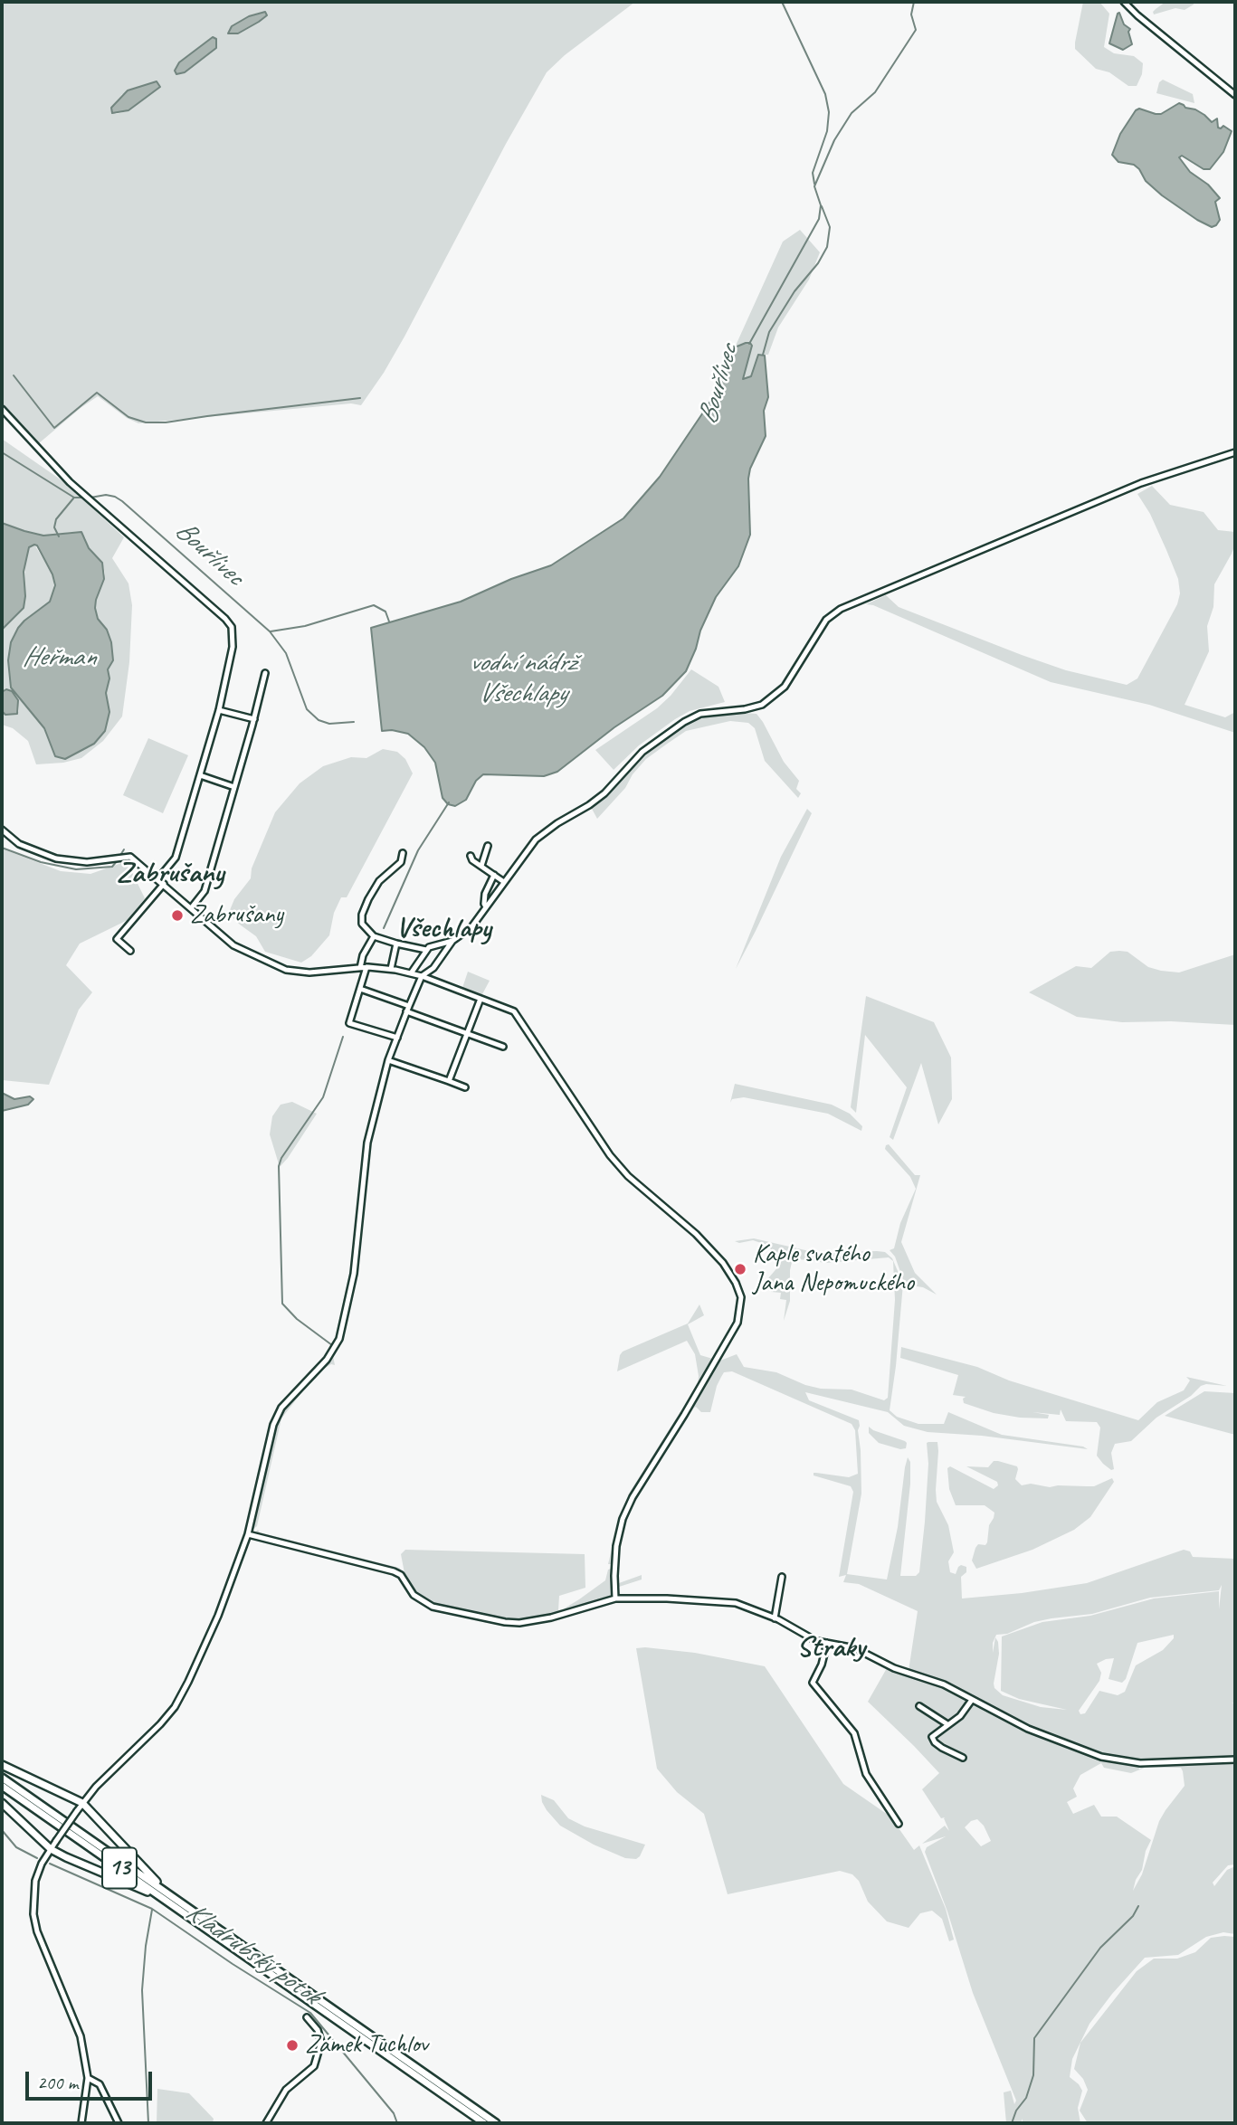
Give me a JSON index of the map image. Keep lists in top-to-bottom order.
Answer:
{
  "streets": {
    "highway": ["13"]
  },
  "districts": ["Zabrušany", "Všechlapy", "Straky"],
  "water": [
    "Bouřlivec",
    "Heřman",
    "vodní nádrž Všechlapy",
    "Kladrubský potok"
  ],
  "places": ["Zabrušany", "Kaple svatého Jana Nepomuckého", "Zámek Tuchlov"],
  "scale_bar": "200 m"
}
